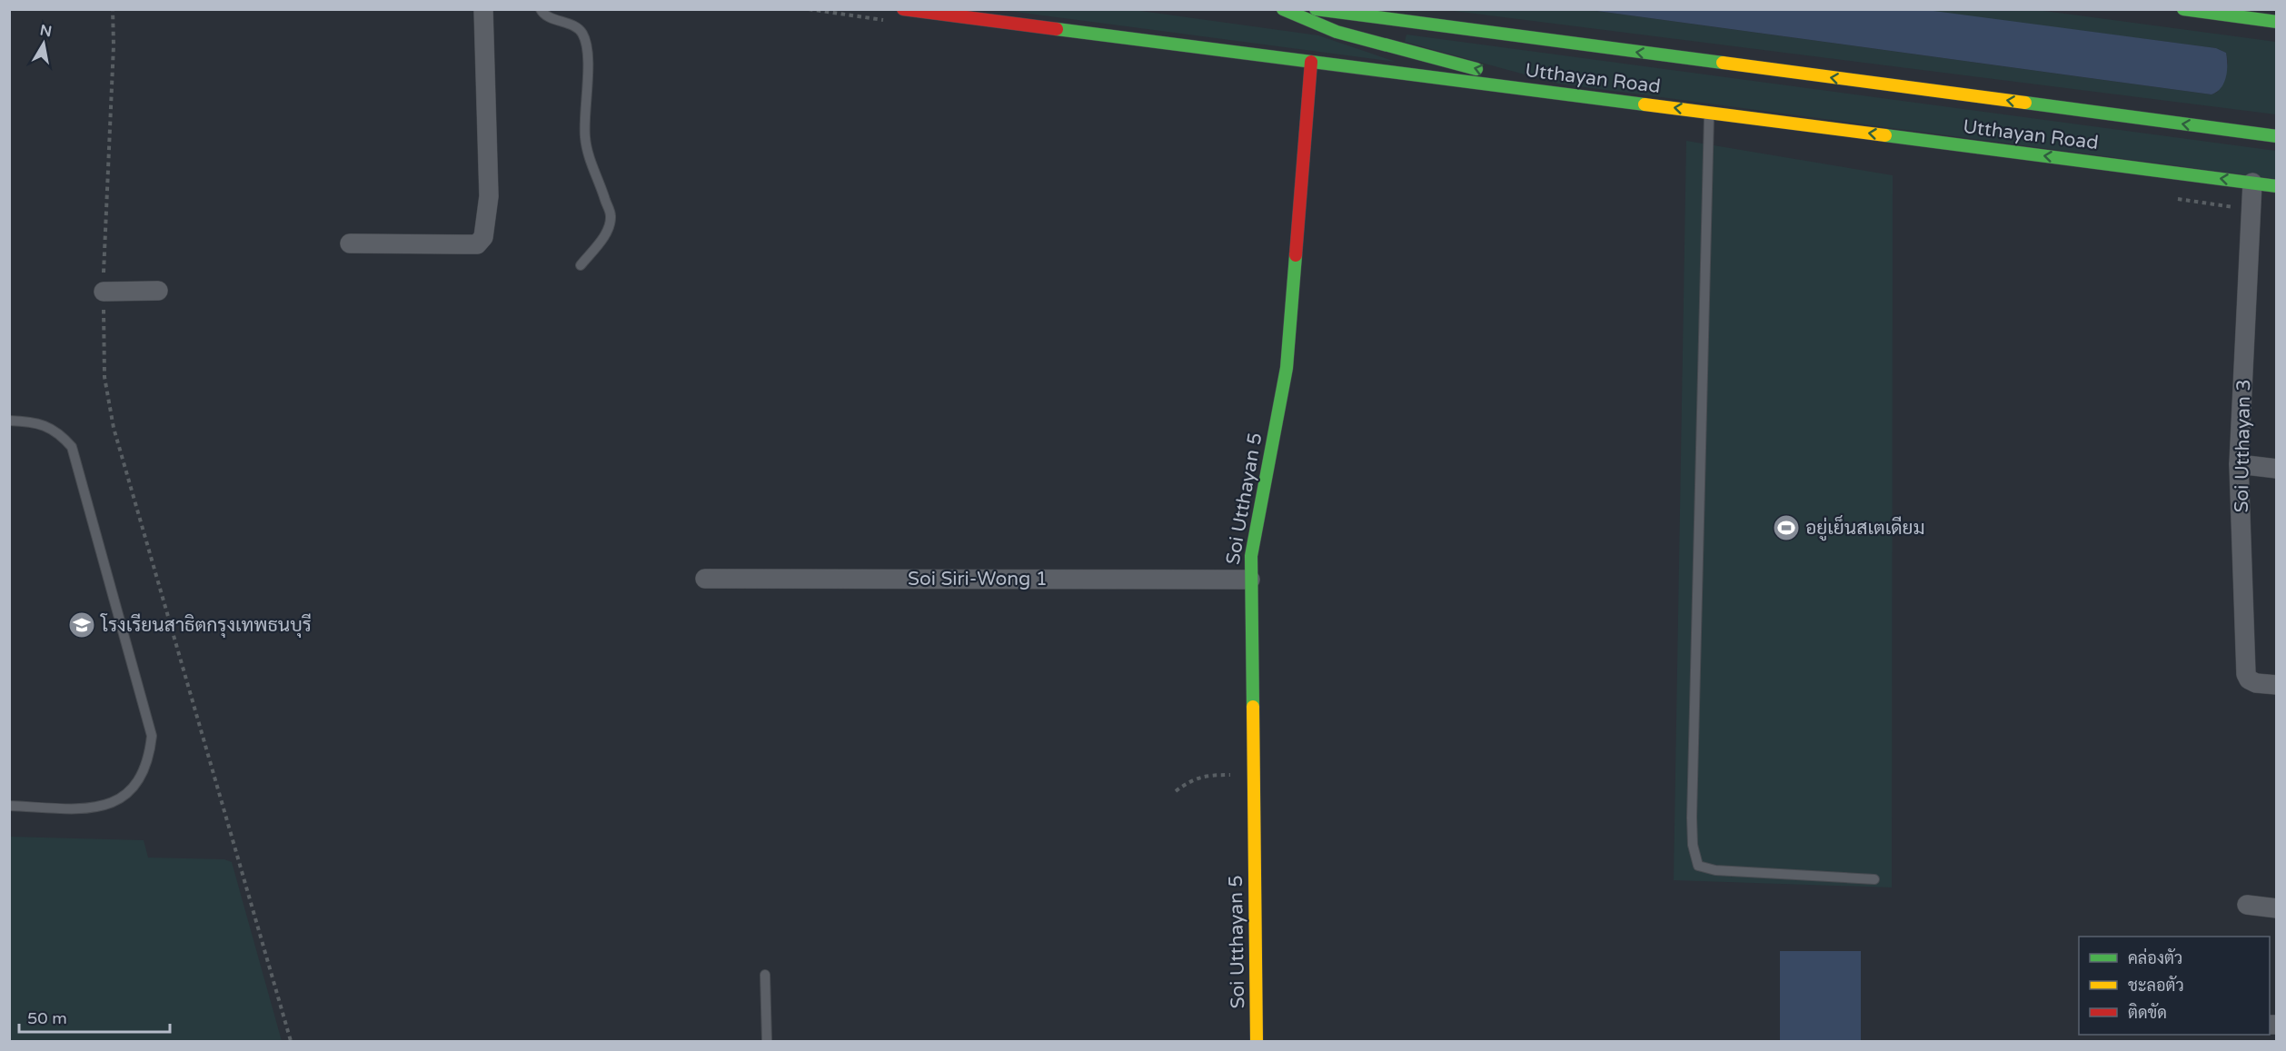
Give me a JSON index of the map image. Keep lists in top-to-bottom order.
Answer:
{
  "streets": {
    "street": [
      "Utthayan Road",
      "Soi Utthayan 3",
      "Soi Utthayan 5",
      "Soi Siri-Wong 1"
    ]
  },
  "crossings": [
    ["Utthayan Road", "Soi Utthayan 3"],
    ["Utthayan Road", "Soi Utthayan 5"],
    ["Soi Utthayan 5", "Soi Siri-Wong 1"]
  ],
  "places": {
    "sports": ["อยู่เย็นสเตเดียม"],
    "school or university": ["โรงเรียนสาธิตกรุงเทพธนบุรี"]
  },
  "legend": ["คล่องตัว", "ชะลอตัว", "ติดขัด"],
  "scale_bar": "50 m",
  "north": "top"
}
